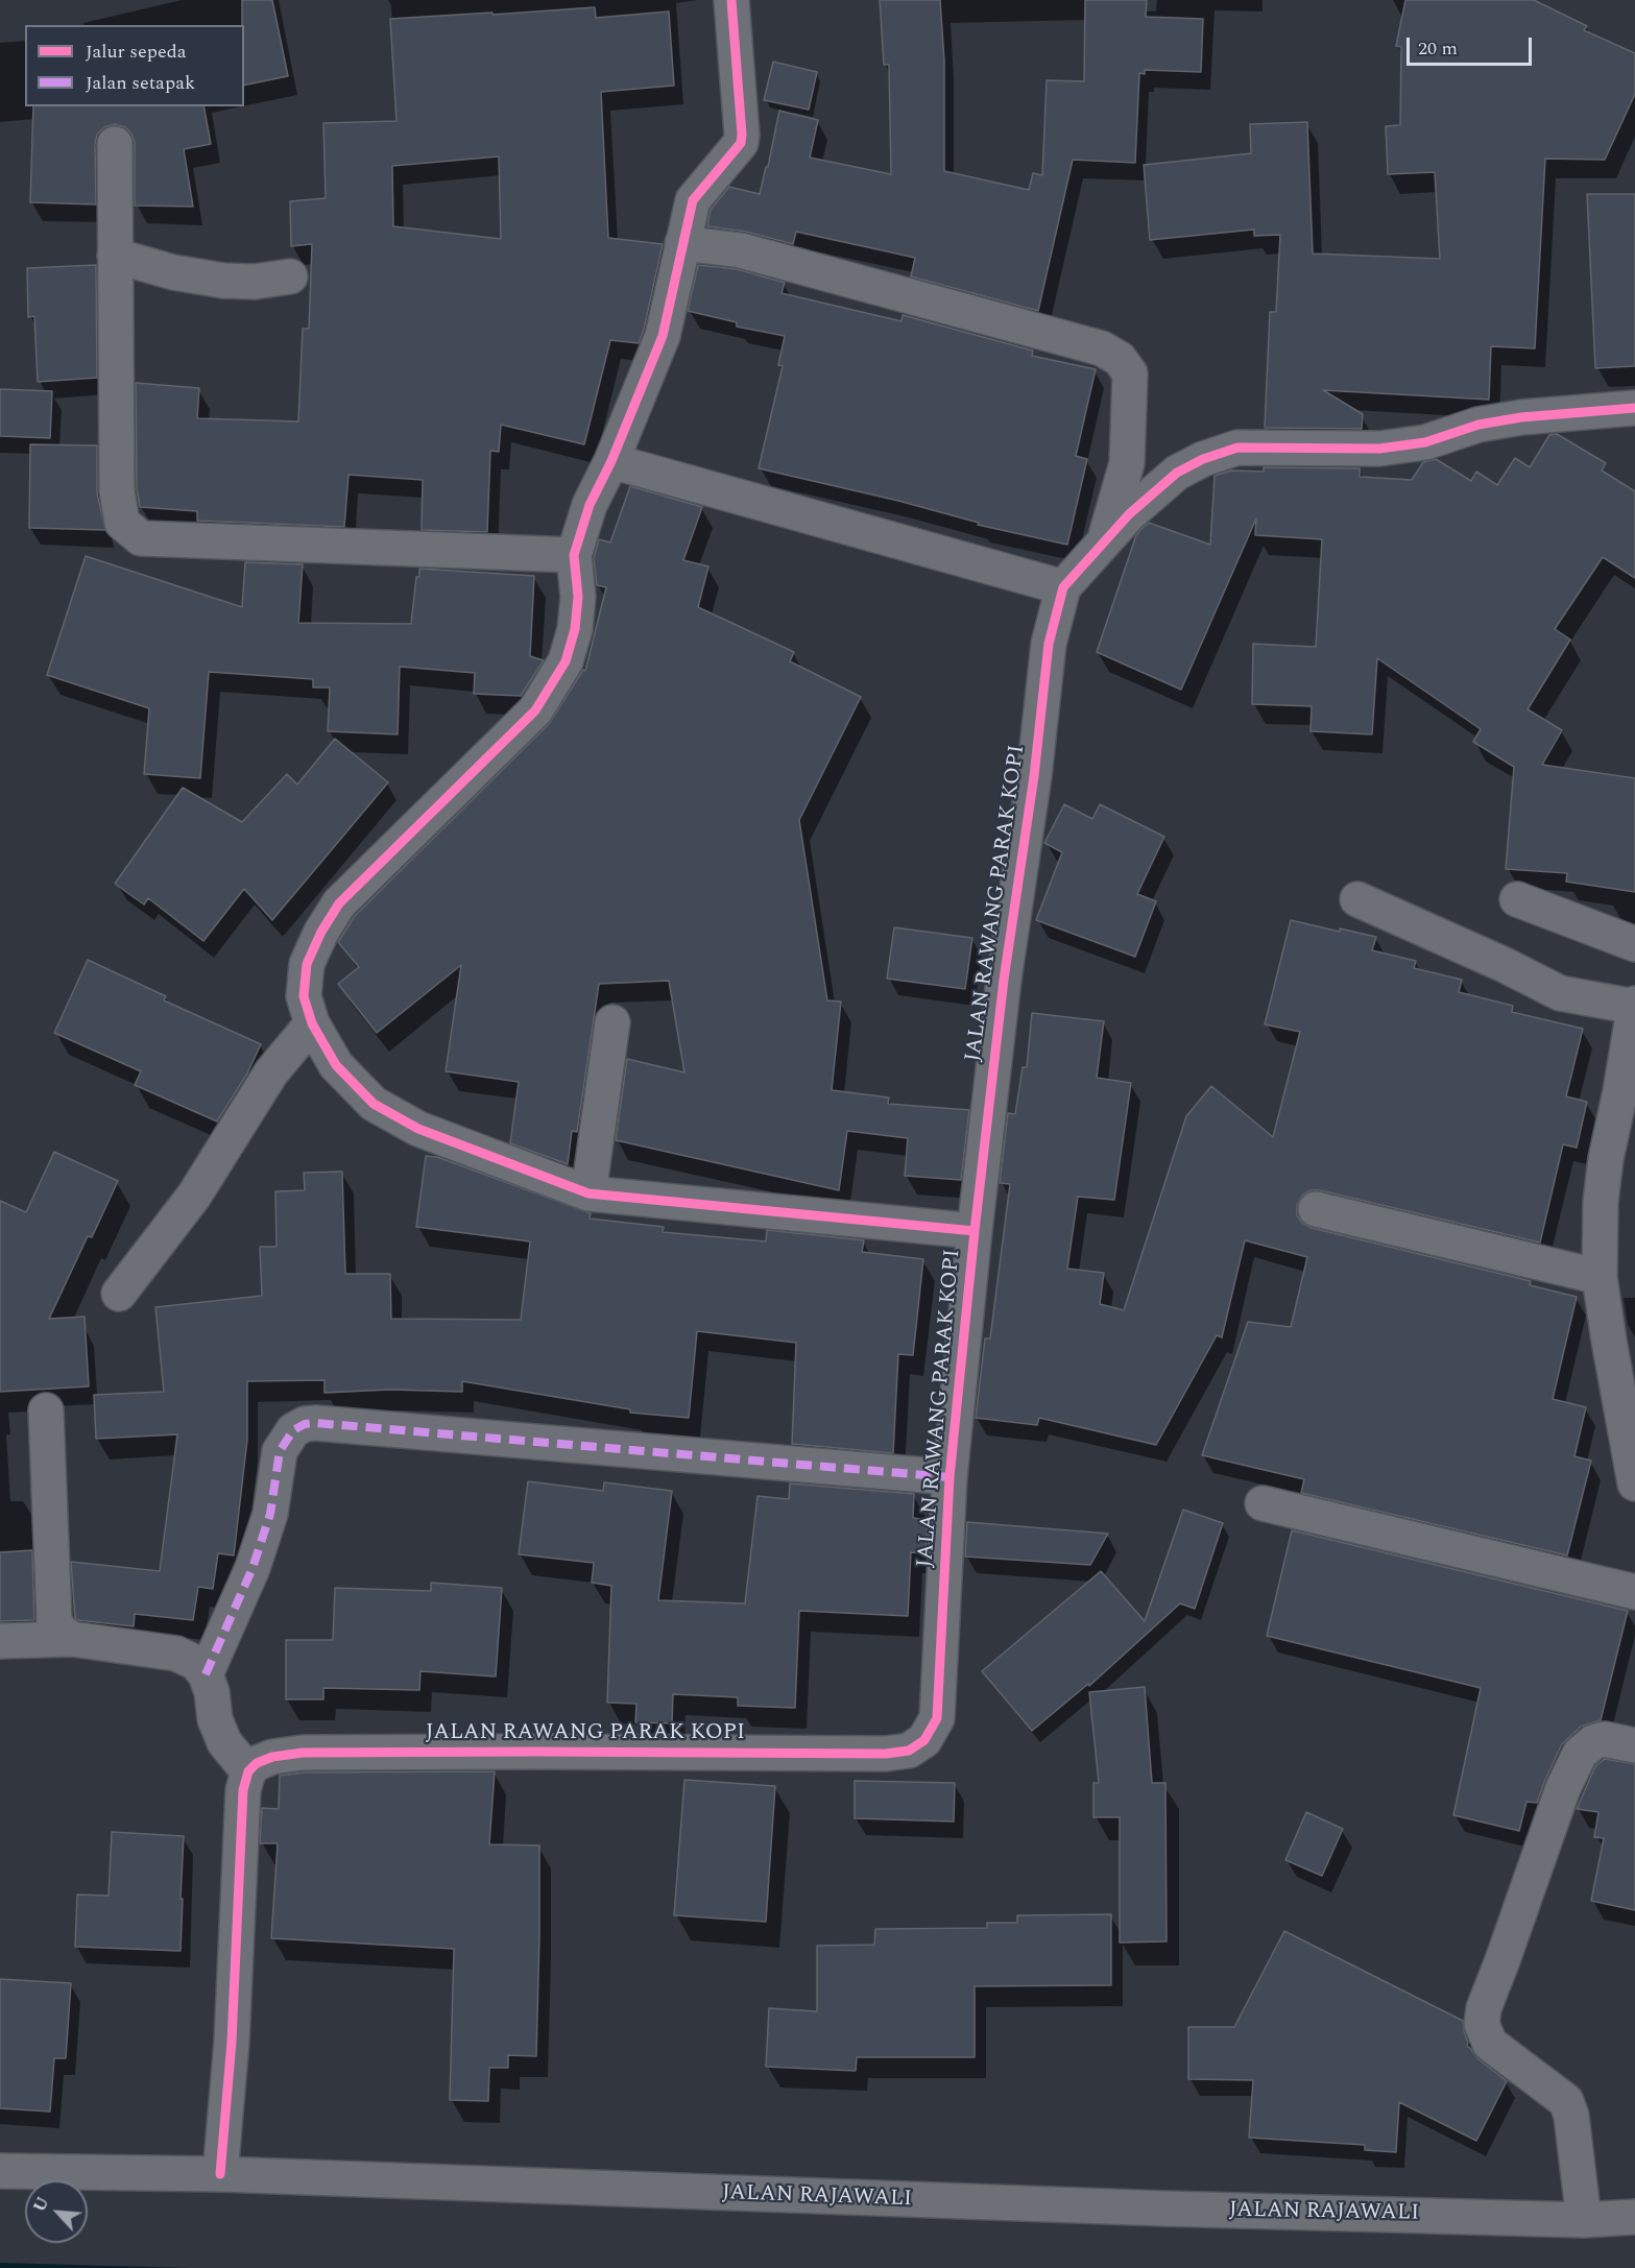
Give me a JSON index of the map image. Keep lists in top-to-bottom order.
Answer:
{
  "streets": {
    "street": ["JALAN RAWANG PARAK KOPI", "JALAN RAJAWALI"]
  },
  "legend": ["Jalur sepeda", "Jalan setapak"],
  "scale_bar": "20 m",
  "north": "top left"
}
